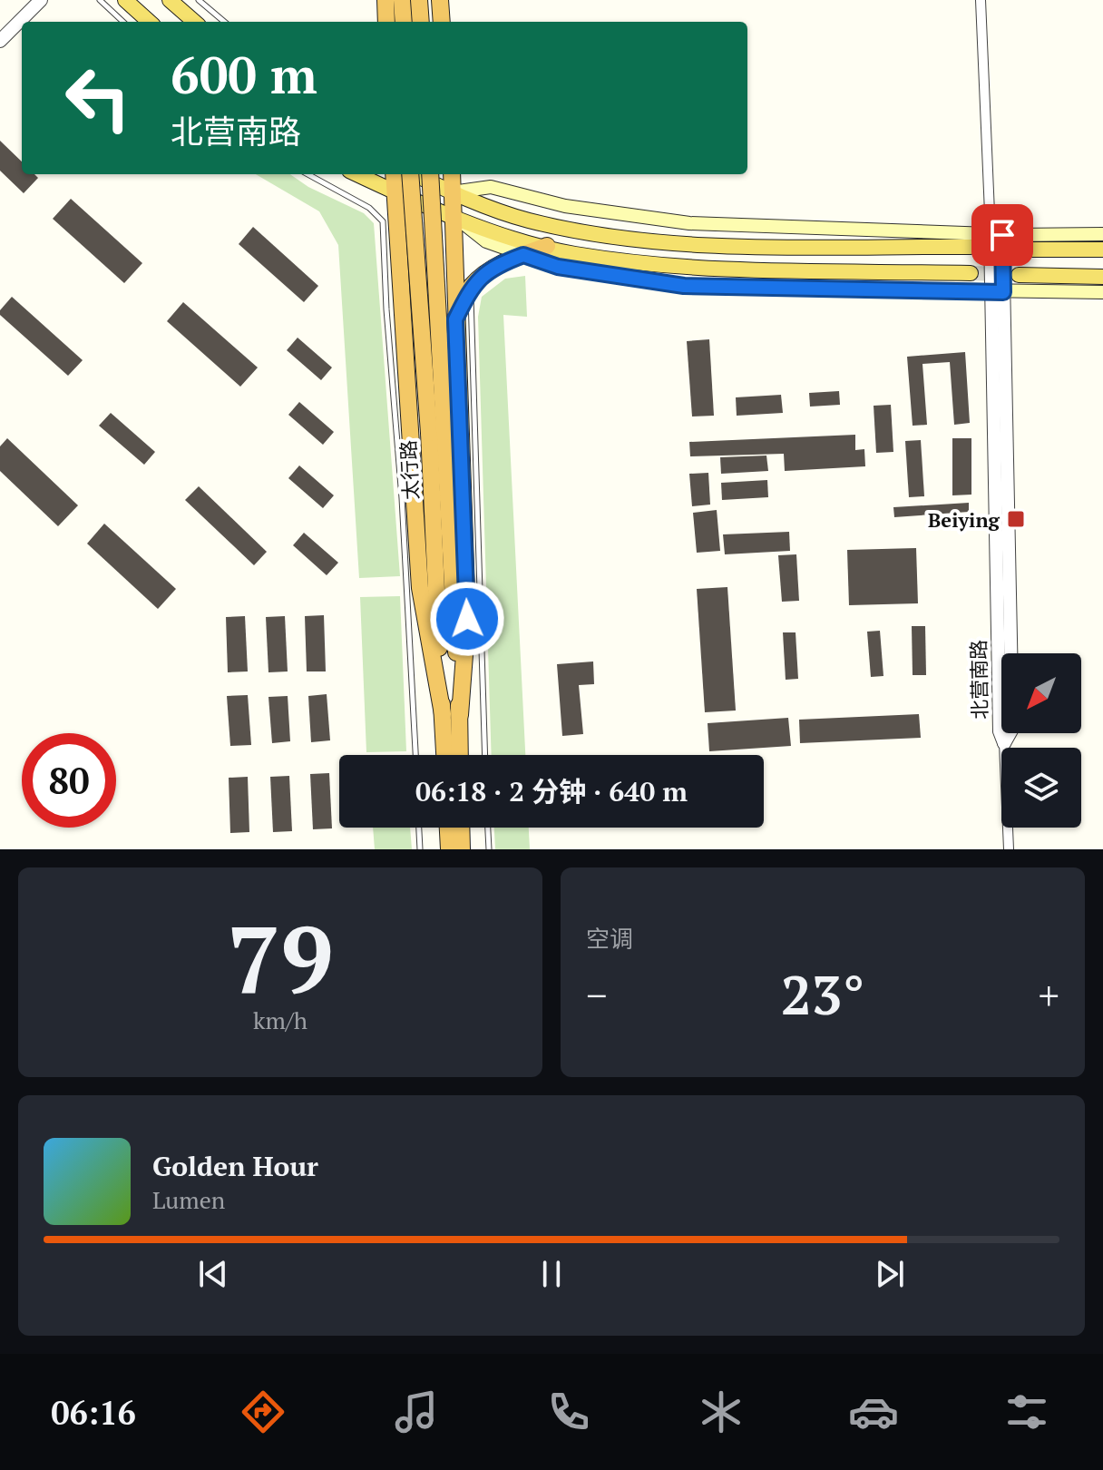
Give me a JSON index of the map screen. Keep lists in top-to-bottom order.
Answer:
{
  "streets": {
    "highway": ["太行路"],
    "street": ["北营南路"]
  },
  "places": {
    "transit": ["Beiying"]
  },
  "north": "bottom left",
  "page": {
    "turn": ["600 m", "北营南路"],
    "limit": "80",
    "trip": "06:18 · 2 分钟 · 640 m",
    "tile": [
      ["79", "km/h"],
      "空调"
    ],
    "heat": ["−", "23°", "+"],
    "song": ["Golden Hour", "Lumen"],
    "tabs": "06:16"
  }
}
